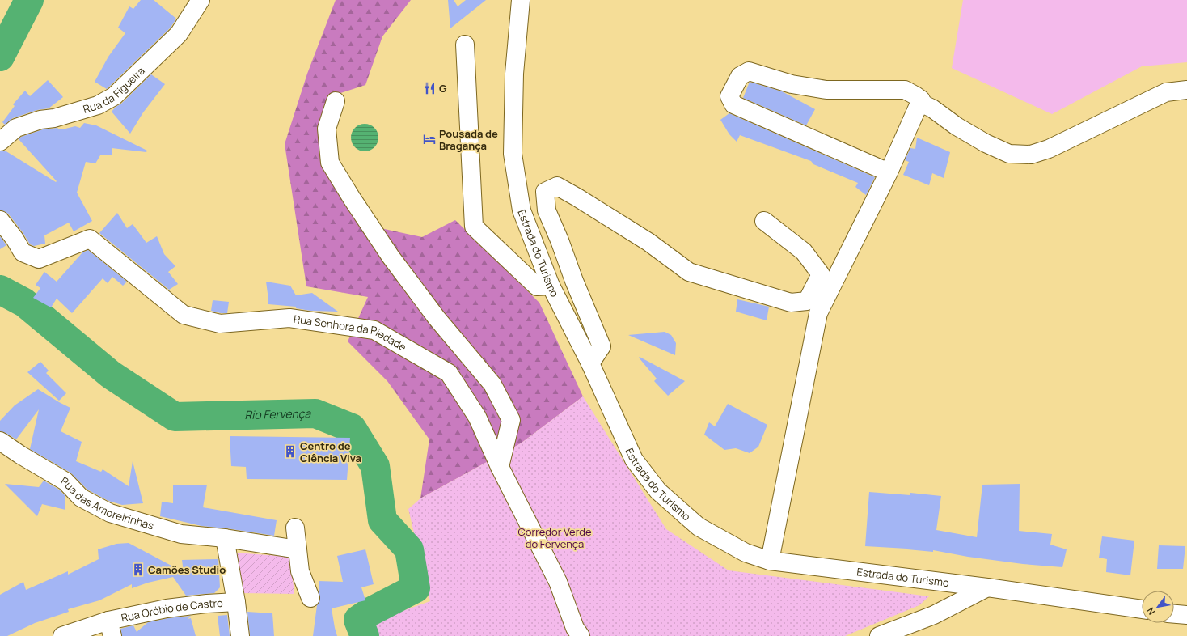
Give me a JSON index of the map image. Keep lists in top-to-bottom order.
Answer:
{
  "streets": {
    "street": [
      "Rua da Figueira",
      "Estrada do Turismo",
      "Rua Senhora da Piedade",
      "Rua das Amoreirinhas",
      "Rua Oróbio de Castro"
    ]
  },
  "water": ["Rio Fervença"],
  "parks": ["Corredor Verde do Fervença"],
  "places": {
    "restaurant": ["G"],
    "hotel": ["Pousada de Bragança"],
    "building": ["Centro de Ciência Viva", "Camões Studio"]
  },
  "north": "bottom left"
}
